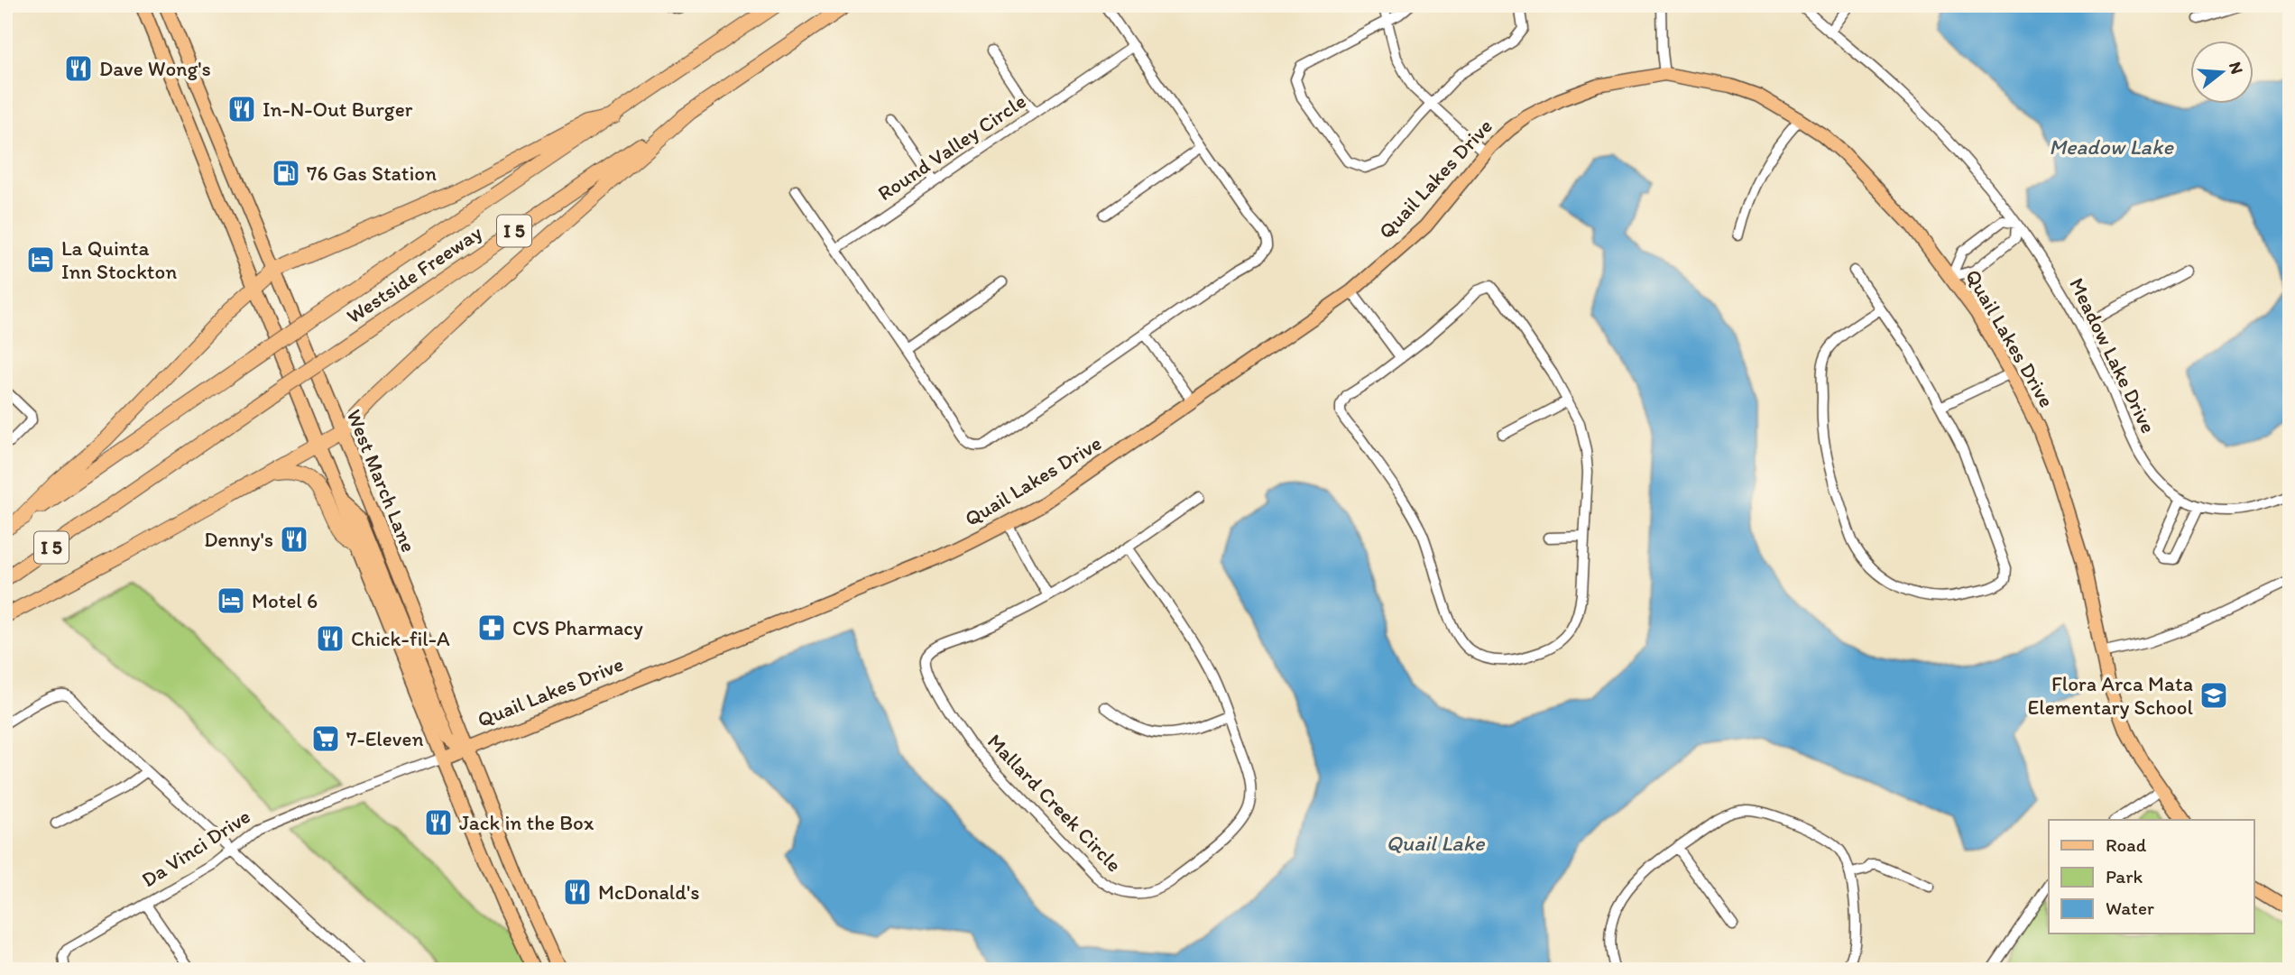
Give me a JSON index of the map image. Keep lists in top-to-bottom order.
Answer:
{
  "streets": {
    "highway": ["I 5", "Westside Freeway"],
    "main road": ["Quail Lakes Drive", "West March Lane", "Da Vinci Drive"],
    "street": ["Round Valley Circle", "Meadow Lake Drive", "Mallard Creek Circle"]
  },
  "crossings": [
    ["Quail Lakes Drive", "West March Lane"],
    ["Quail Lakes Drive", "Da Vinci Drive"],
    ["West March Lane", "Da Vinci Drive"]
  ],
  "water": ["Meadow Lake", "Quail Lake"],
  "places": {
    "restaurant": [
      "Dave Wong's",
      "In-N-Out Burger",
      "Denny's",
      "Chick-fil-A",
      "Jack in the Box",
      "McDonald's"
    ],
    "fuel station": ["76 Gas Station"],
    "hotel": ["La Quinta Inn Stockton", "Motel 6"],
    "pharmacy": ["CVS Pharmacy"],
    "school or university": ["Flora Arca Mata Elementary School"],
    "supermarket": ["7-Eleven"]
  },
  "legend": ["Road", "Park", "Water"],
  "north": "right"
}
